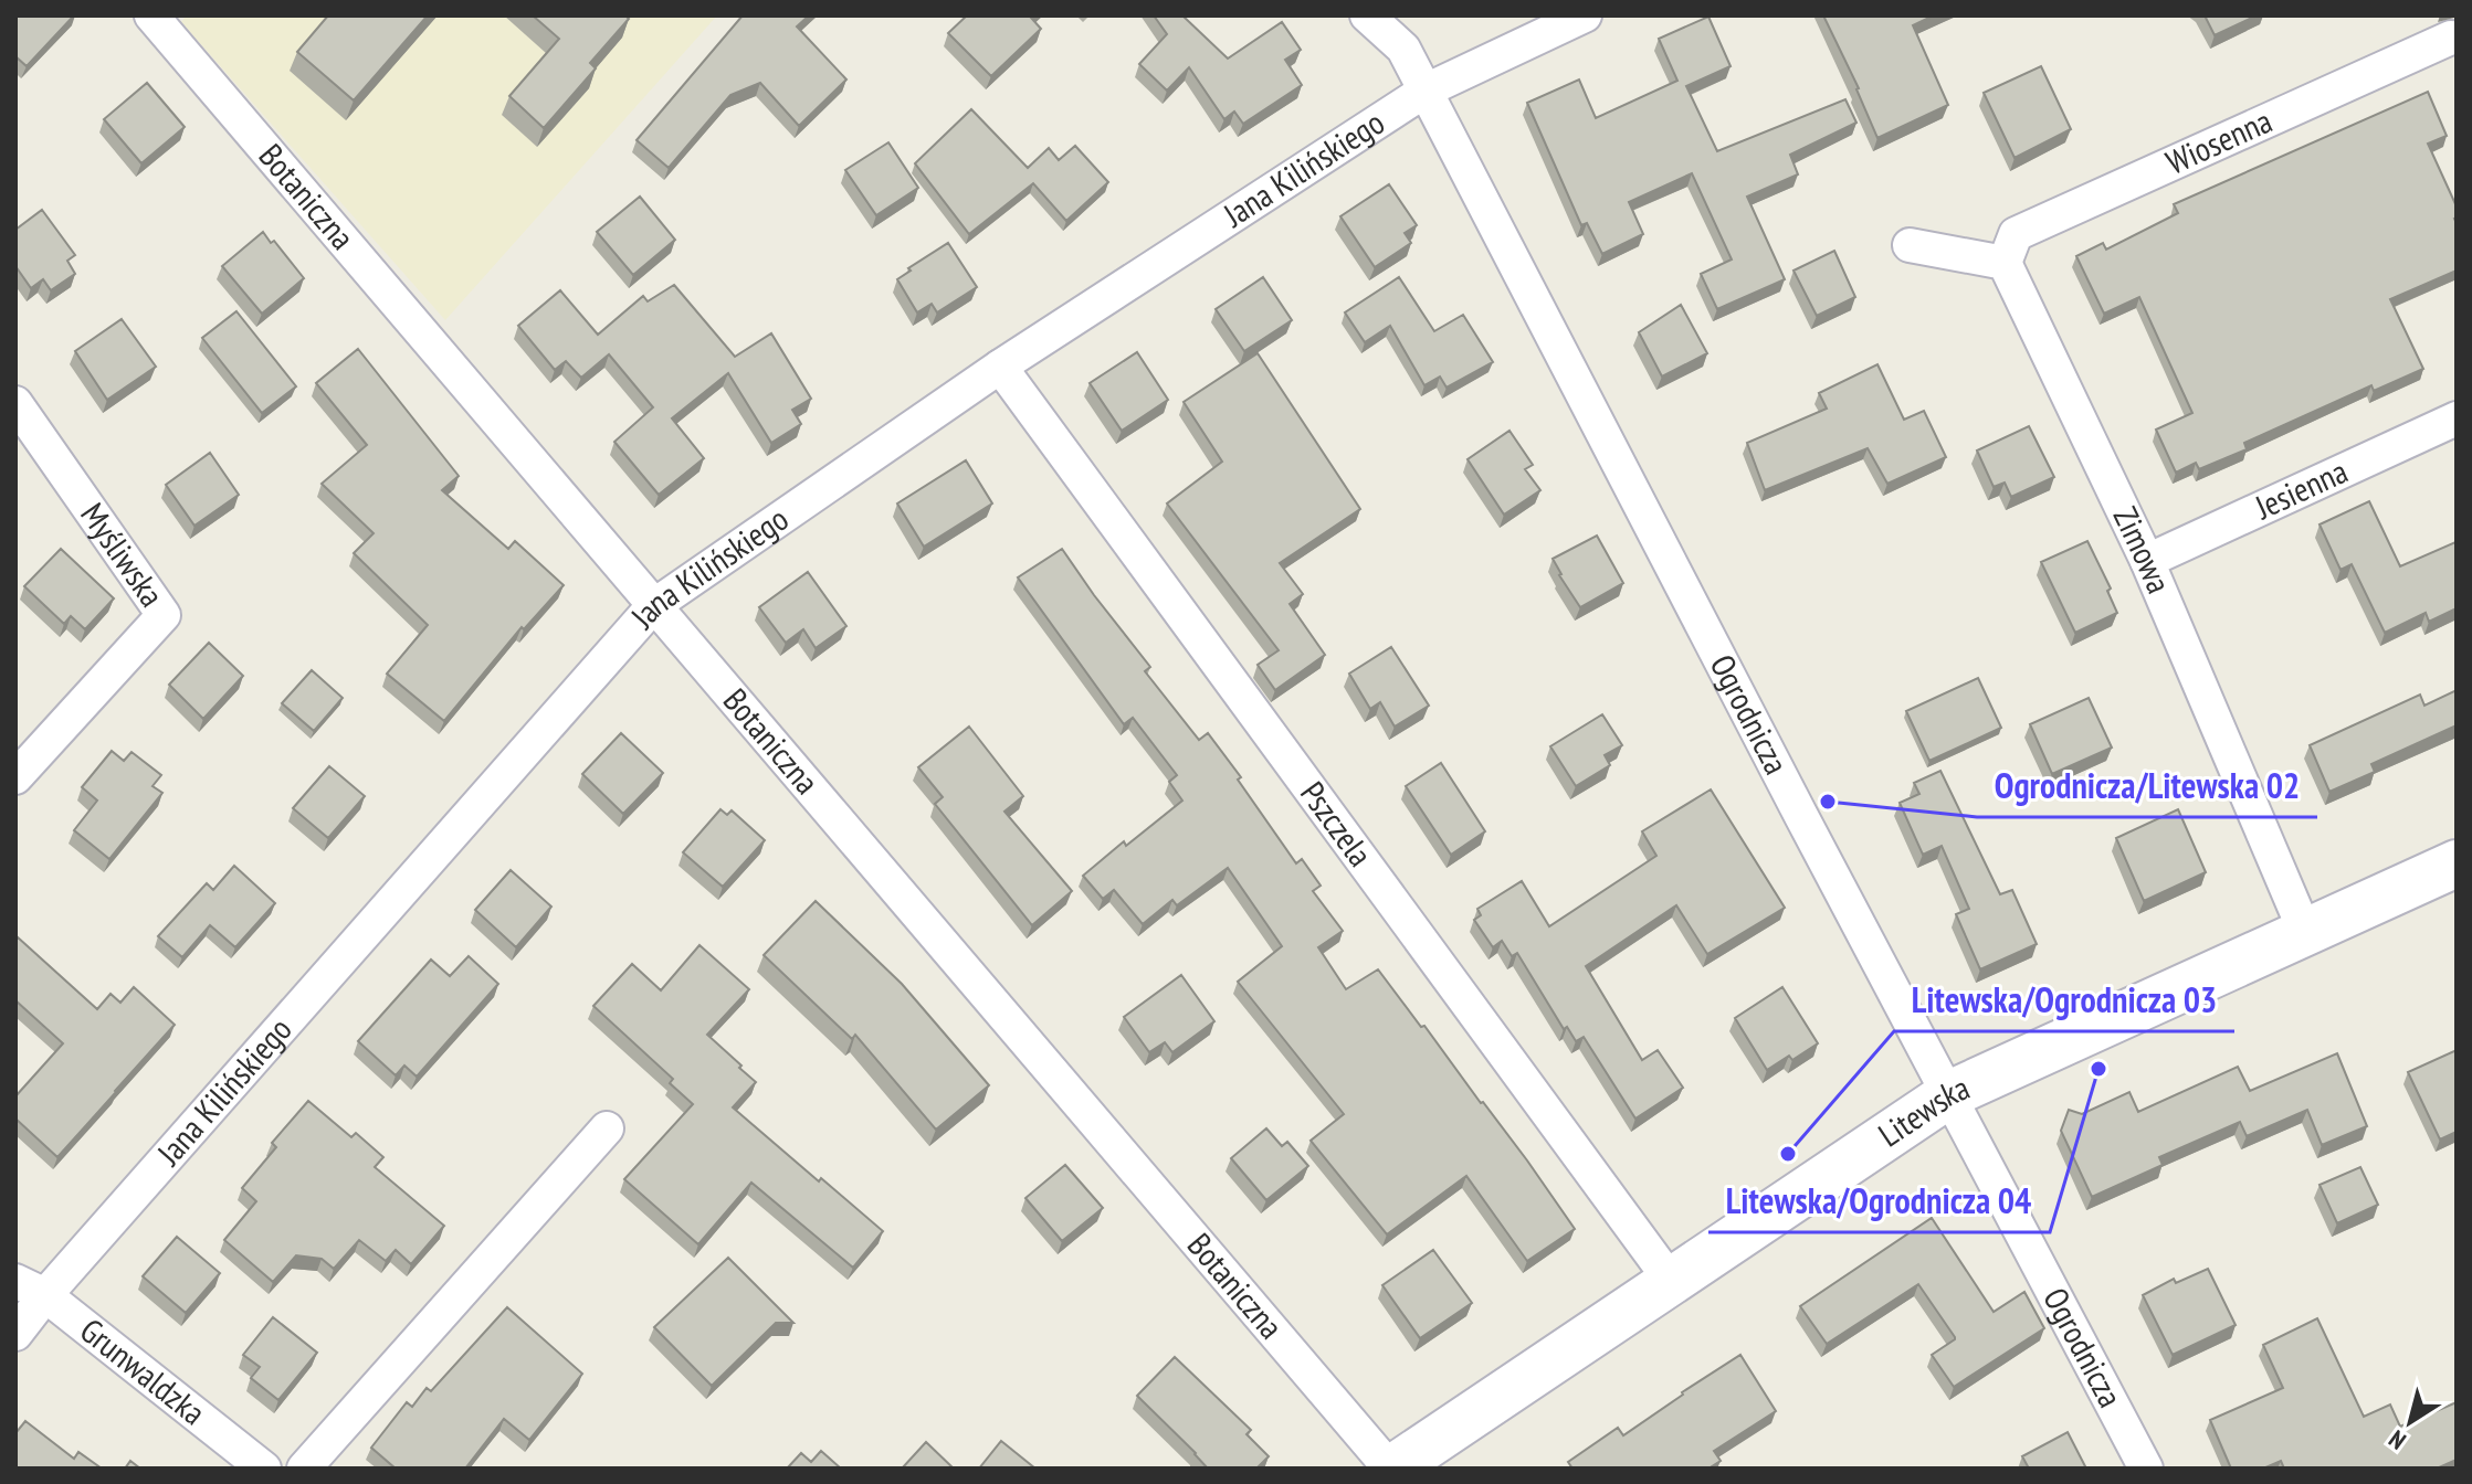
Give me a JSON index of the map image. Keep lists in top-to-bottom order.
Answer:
{
  "streets": {
    "main road": ["Litewska"],
    "street": [
      "Wiosenna",
      "Jana Kilińskiego",
      "Botaniczna",
      "Jesienna",
      "Zimowa",
      "Myśliwska",
      "Ogrodnicza",
      "Pszczela",
      "Grunwaldzka"
    ]
  },
  "crossings": [
    ["Wiosenna", "Zimowa"],
    ["Jana Kilińskiego", "Botaniczna"],
    ["Jana Kilińskiego", "Ogrodnicza"],
    ["Jana Kilińskiego", "Pszczela"],
    ["Jana Kilińskiego", "Grunwaldzka"],
    ["Botaniczna", "Litewska"],
    ["Jesienna", "Zimowa"],
    ["Zimowa", "Litewska"],
    ["Ogrodnicza", "Litewska"],
    ["Pszczela", "Litewska"]
  ],
  "places": ["Ogrodnicza/Litewska 02", "Litewska/Ogrodnicza 04", "Litewska/Ogrodnicza 03"],
  "north": "bottom left"
}
